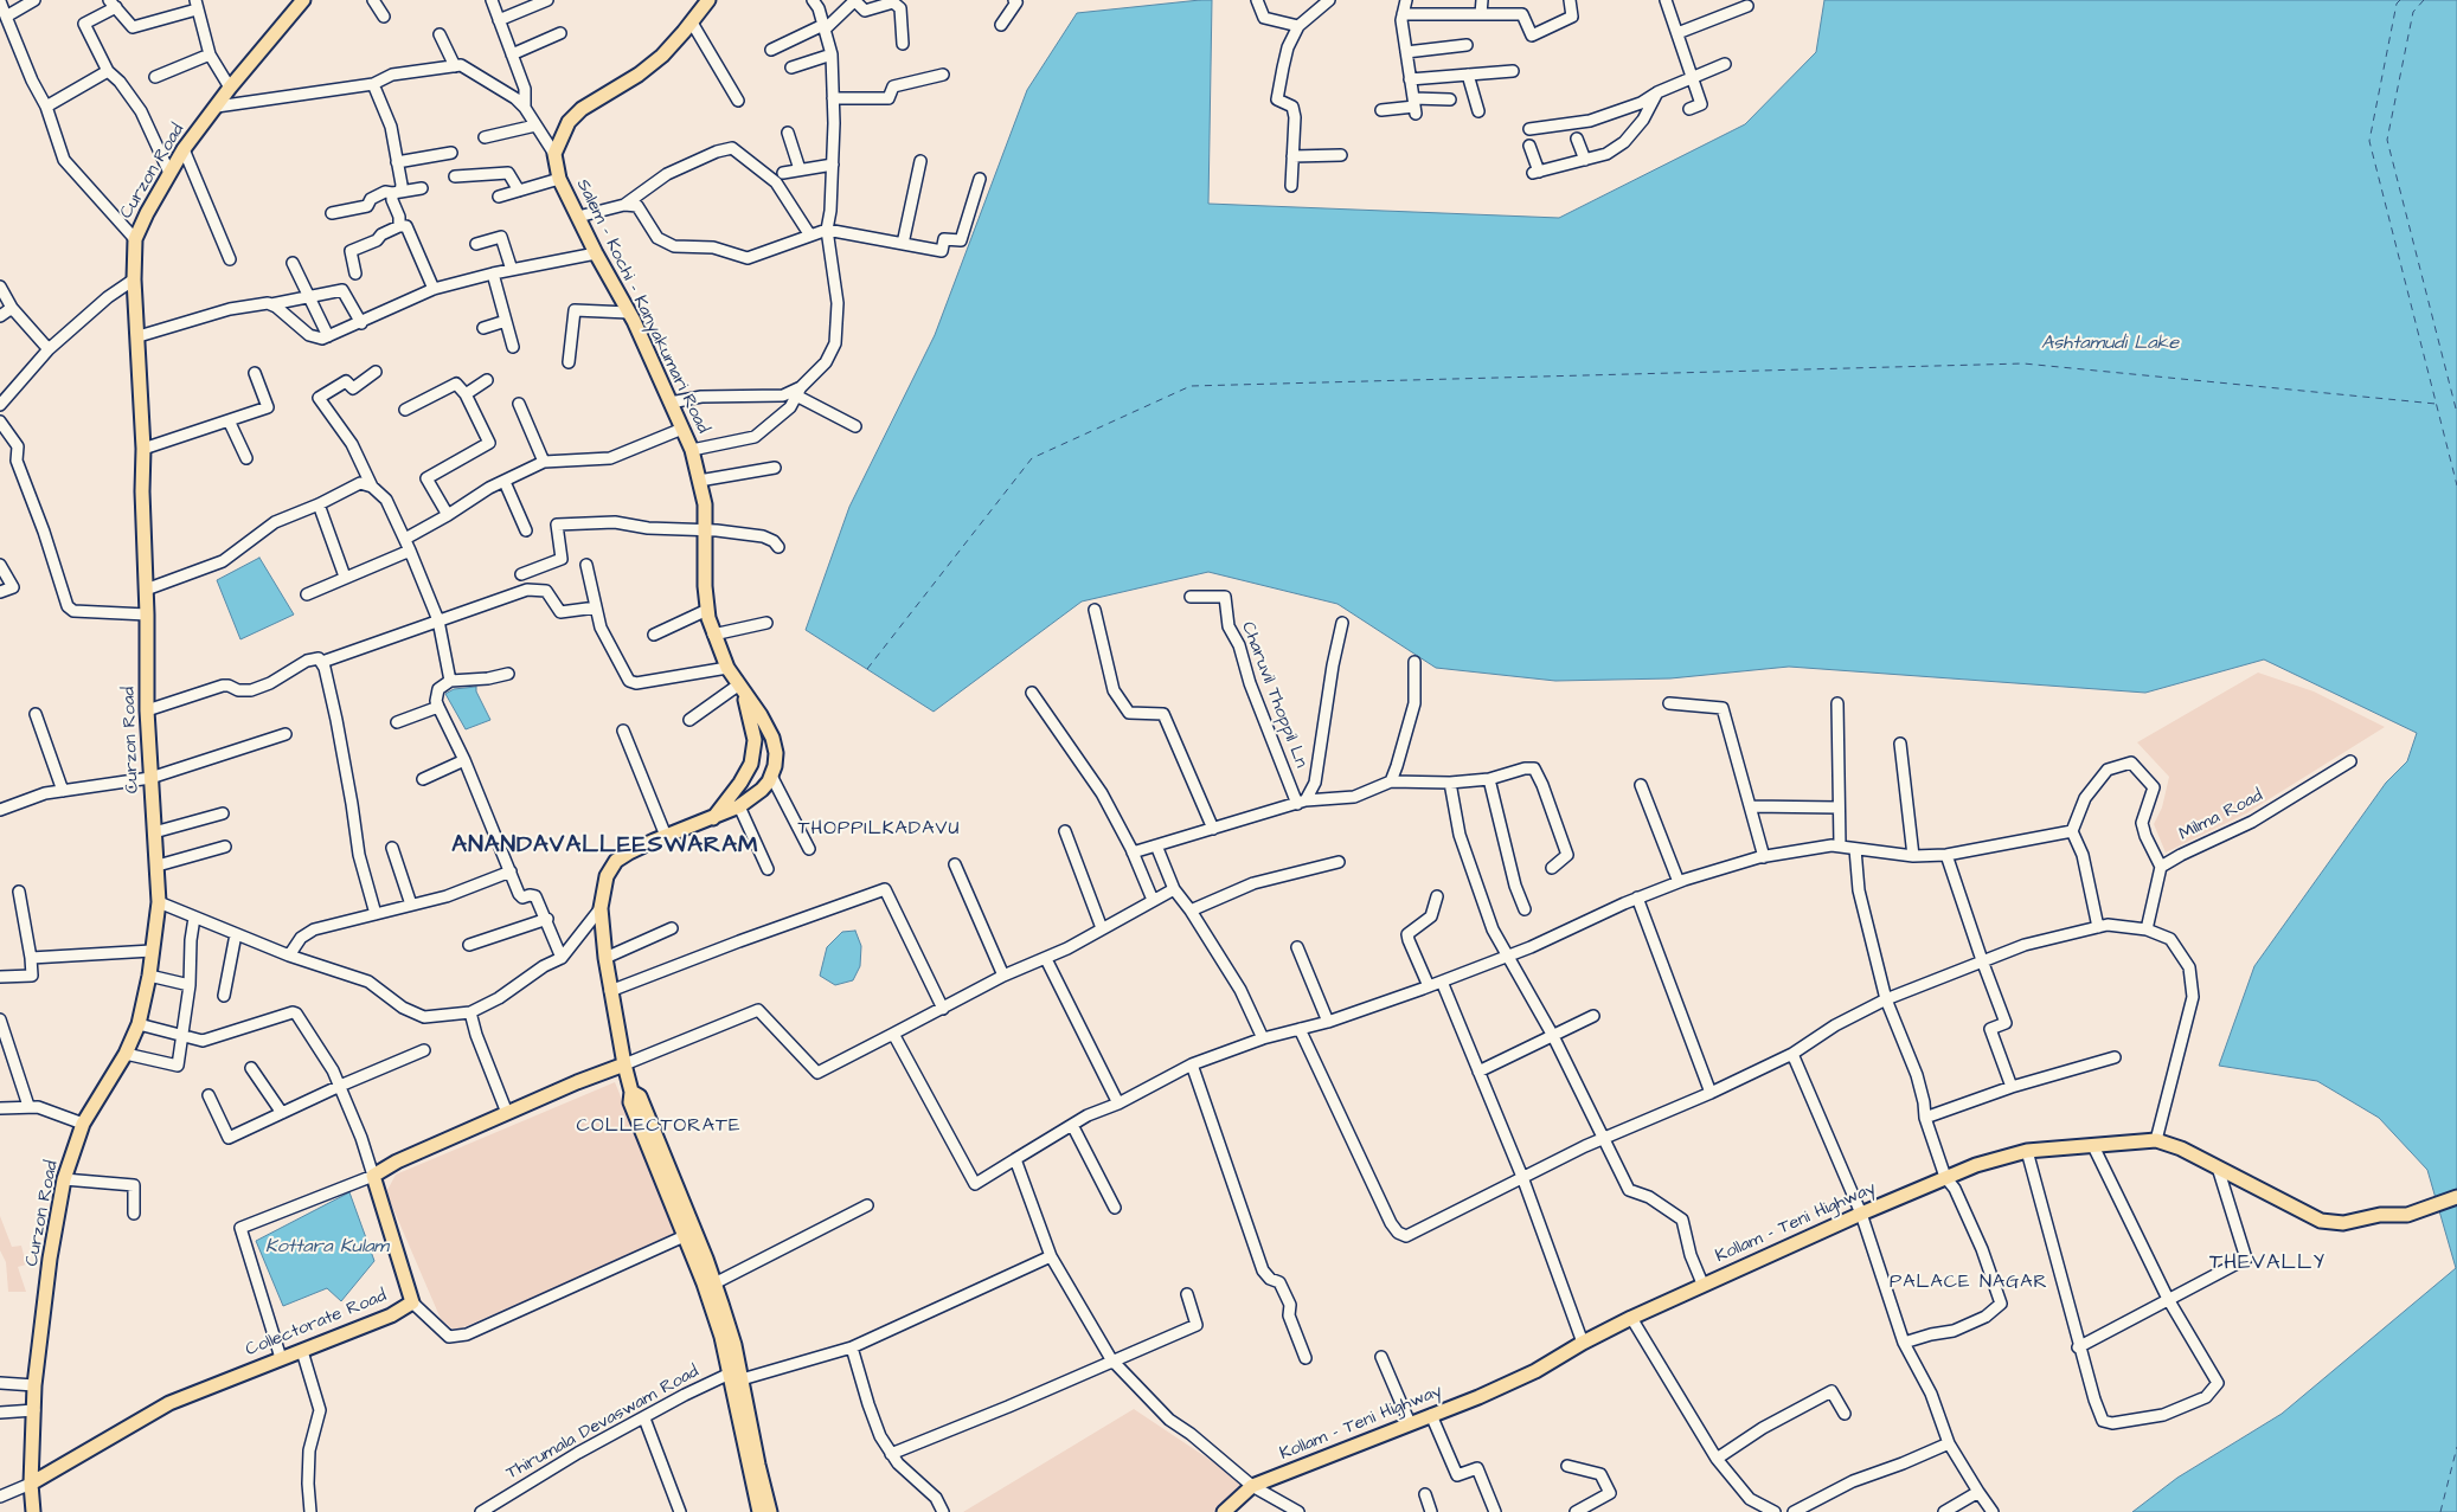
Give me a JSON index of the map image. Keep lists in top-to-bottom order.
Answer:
{
  "streets": {
    "main road": [
      "Curzon Road",
      "Salem - Kochi - Kanyakumari Road",
      "Kollam - Teni Highway",
      "Collectorate Road"
    ],
    "street": ["Charuvil Thoppil Ln", "Milma Road", "Thirumala Devaswam Road"]
  },
  "crossings": [
    ["Curzon Road", "Collectorate Road"]
  ],
  "districts": [
    "THOPPILKADAVU",
    "ANANDAVALLEESWARAM",
    "COLLECTORATE",
    "THEVALLY",
    "PALACE NAGAR"
  ],
  "water": ["Ashtamudi Lake", "Kottara Kulam"]
}
